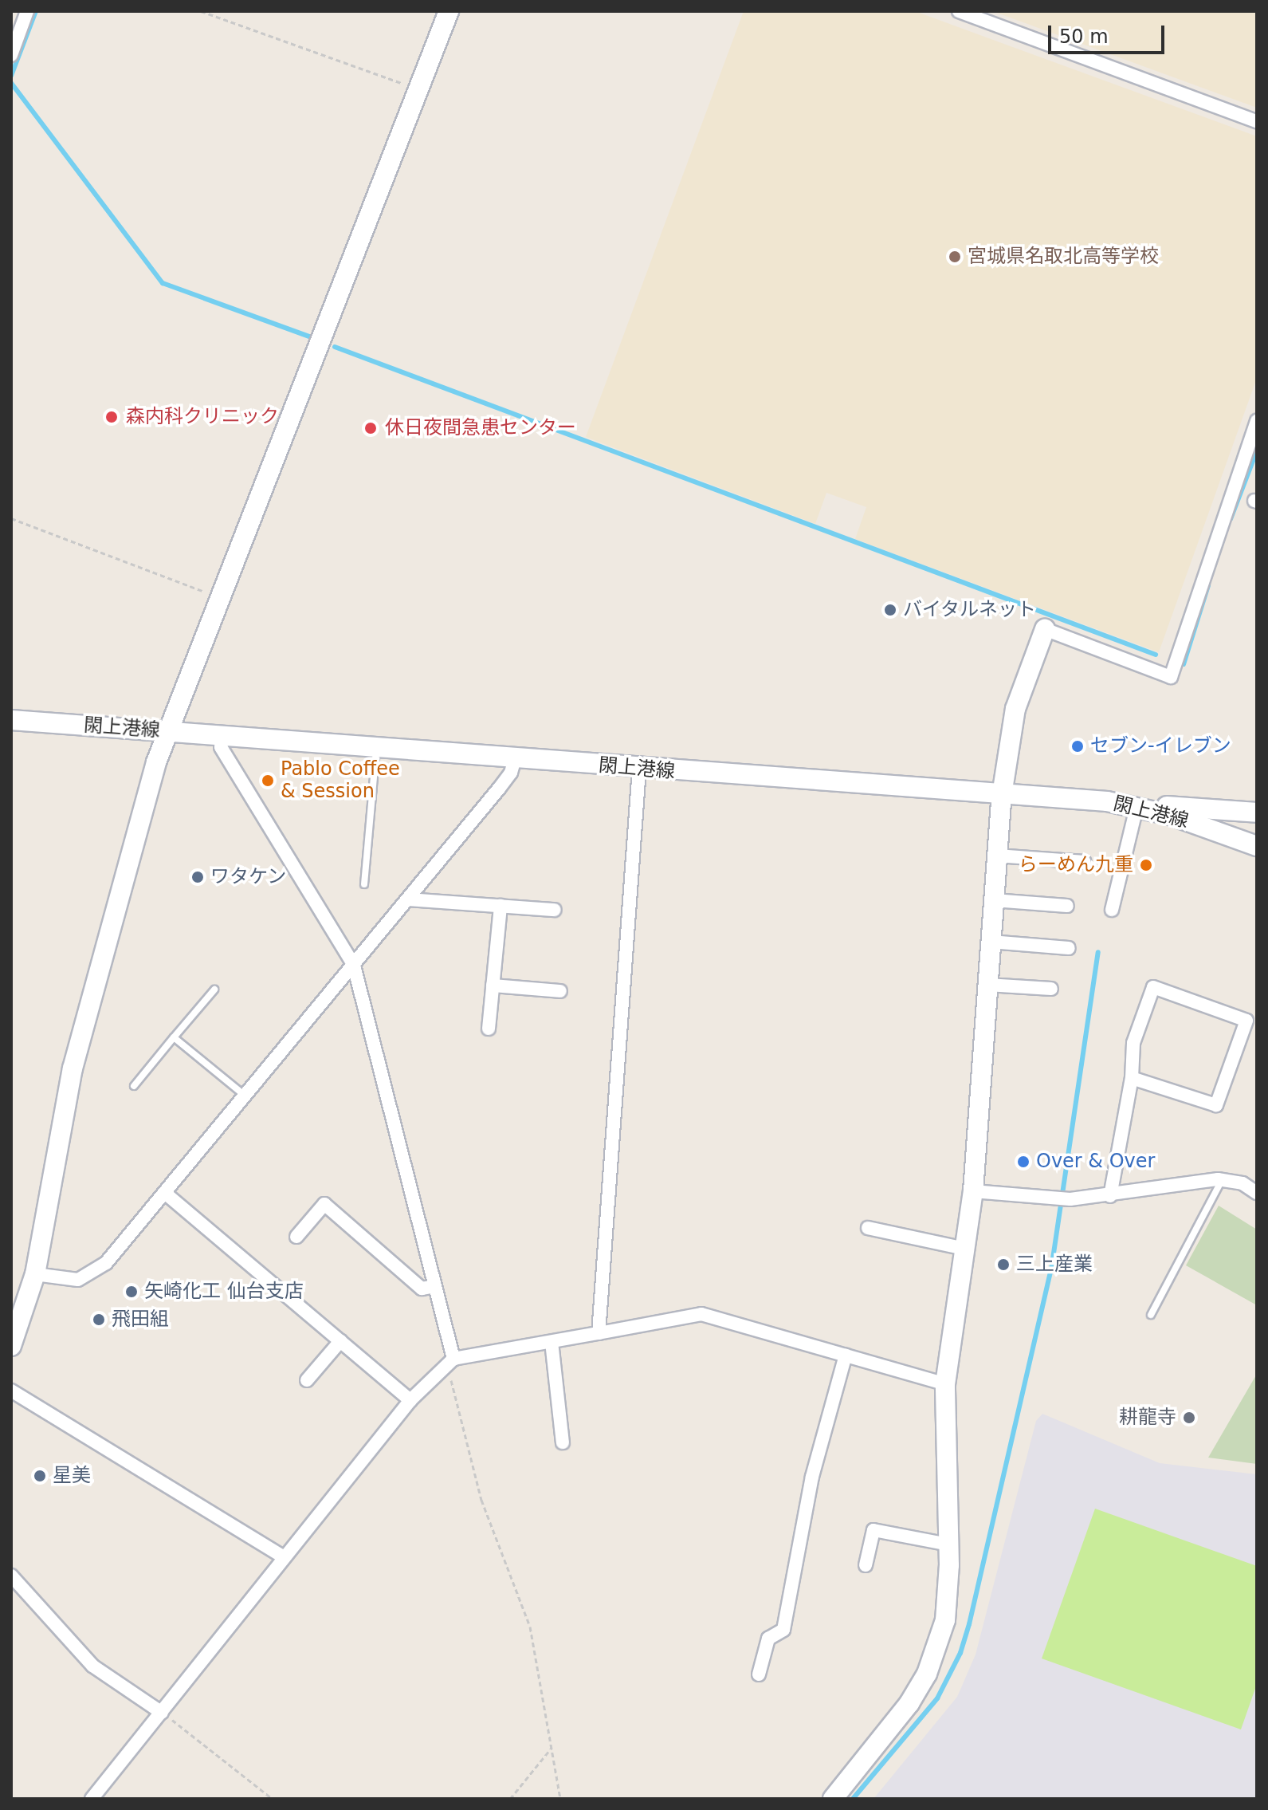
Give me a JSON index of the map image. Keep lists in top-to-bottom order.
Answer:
{
  "streets": {
    "street": ["閖上港線"]
  },
  "places": [
    "宮城県名取北高等学校",
    "森内科クリニック",
    "休日夜間急患センター",
    "バイタルネット",
    "セブン-イレブン",
    "Pablo Coffee & Session",
    "らーめん九重",
    "ワタケン",
    "Over & Over",
    "三上産業",
    "矢崎化工 仙台支店",
    "飛田組",
    "耕龍寺",
    "星美"
  ],
  "scale_bar": "50 m"
}
